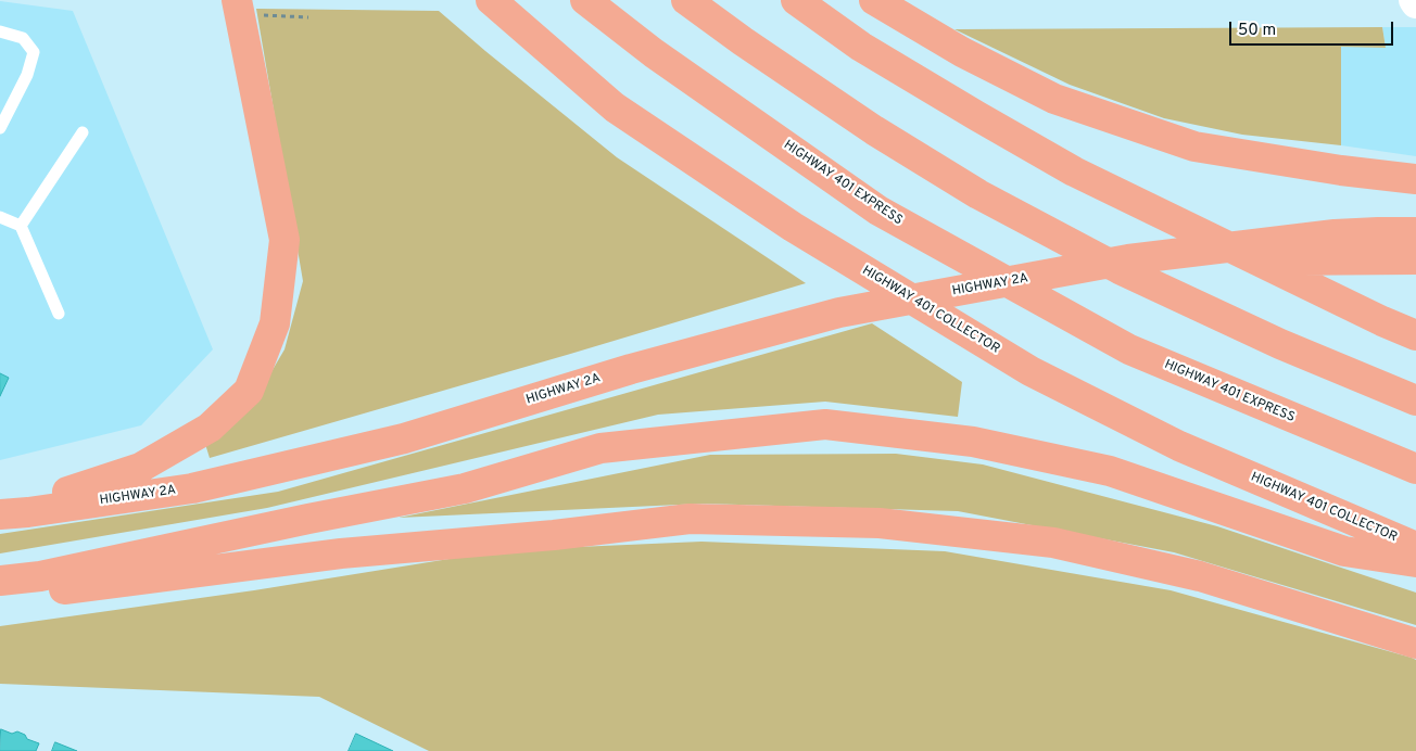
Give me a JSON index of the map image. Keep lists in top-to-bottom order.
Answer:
{
  "streets": {
    "highway": ["HIGHWAY 401 EXPRESS", "HIGHWAY 2A", "HIGHWAY 401 COLLECTOR"]
  },
  "scale_bar": "50 m"
}
